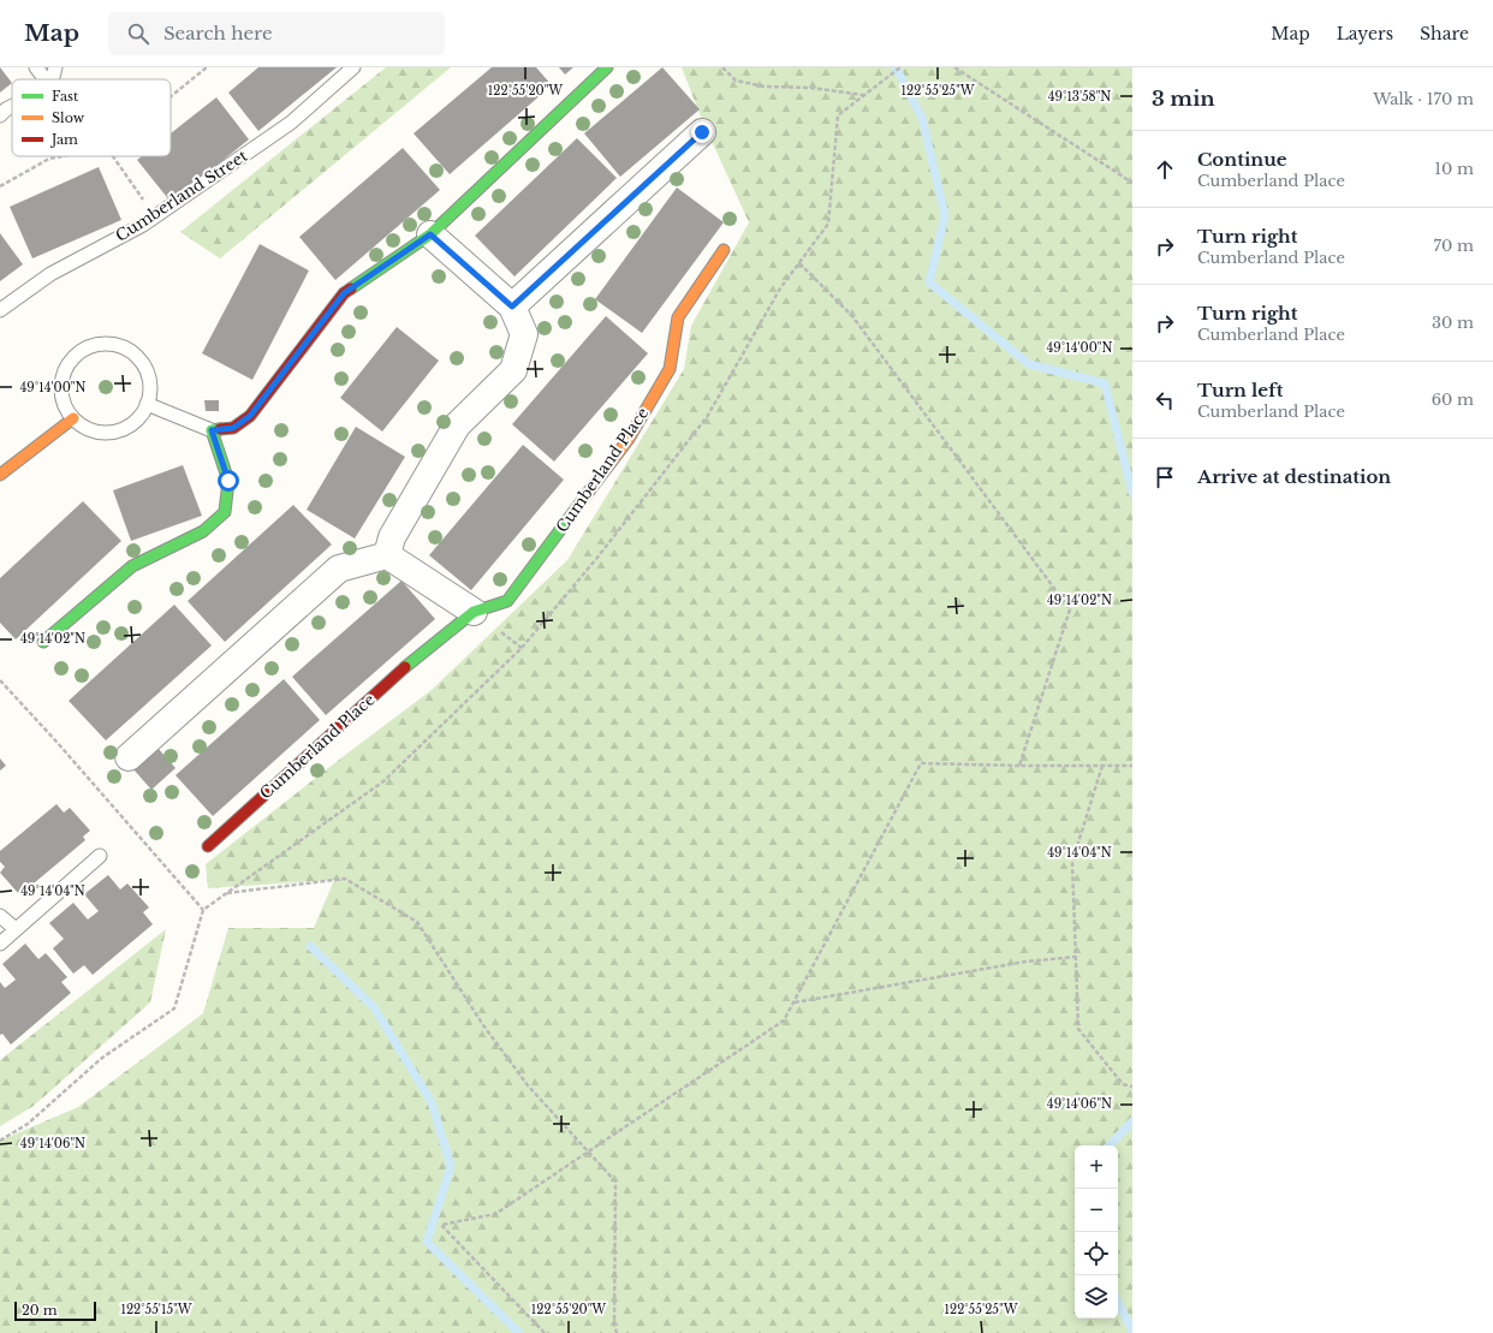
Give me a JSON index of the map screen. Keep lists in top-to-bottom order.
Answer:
{
  "streets": {
    "street": ["Cumberland Place"],
    "lane": ["Cumberland Street"]
  },
  "legend": ["Fast", "Slow", "Jam"],
  "scale_bar": "20 m",
  "page": {
    "header": "Map",
    "search": "Search here",
    "nav": ["Map", "Layers", "Share"],
    "heading": ["3 min", "Walk · 170 m"],
    "list": [
      ["Continue", "Cumberland Place", "10 m"],
      ["Turn right", "Cumberland Place", "70 m"],
      ["Turn right", "Cumberland Place", "30 m"],
      ["Turn left", "Cumberland Place", "60 m"],
      "Arrive at destination"
    ],
    "map_buttons": ["+", "−"],
    "scale": "20 m"
  },
  "coordinates": [
    "122°55'20\"W",
    "122°55'25\"W",
    "49°13'58\"N",
    "49°14'00\"N",
    "49°14'02\"N",
    "49°14'04\"N",
    "49°14'06\"N",
    "122°55'15\"W"
  ]
}
